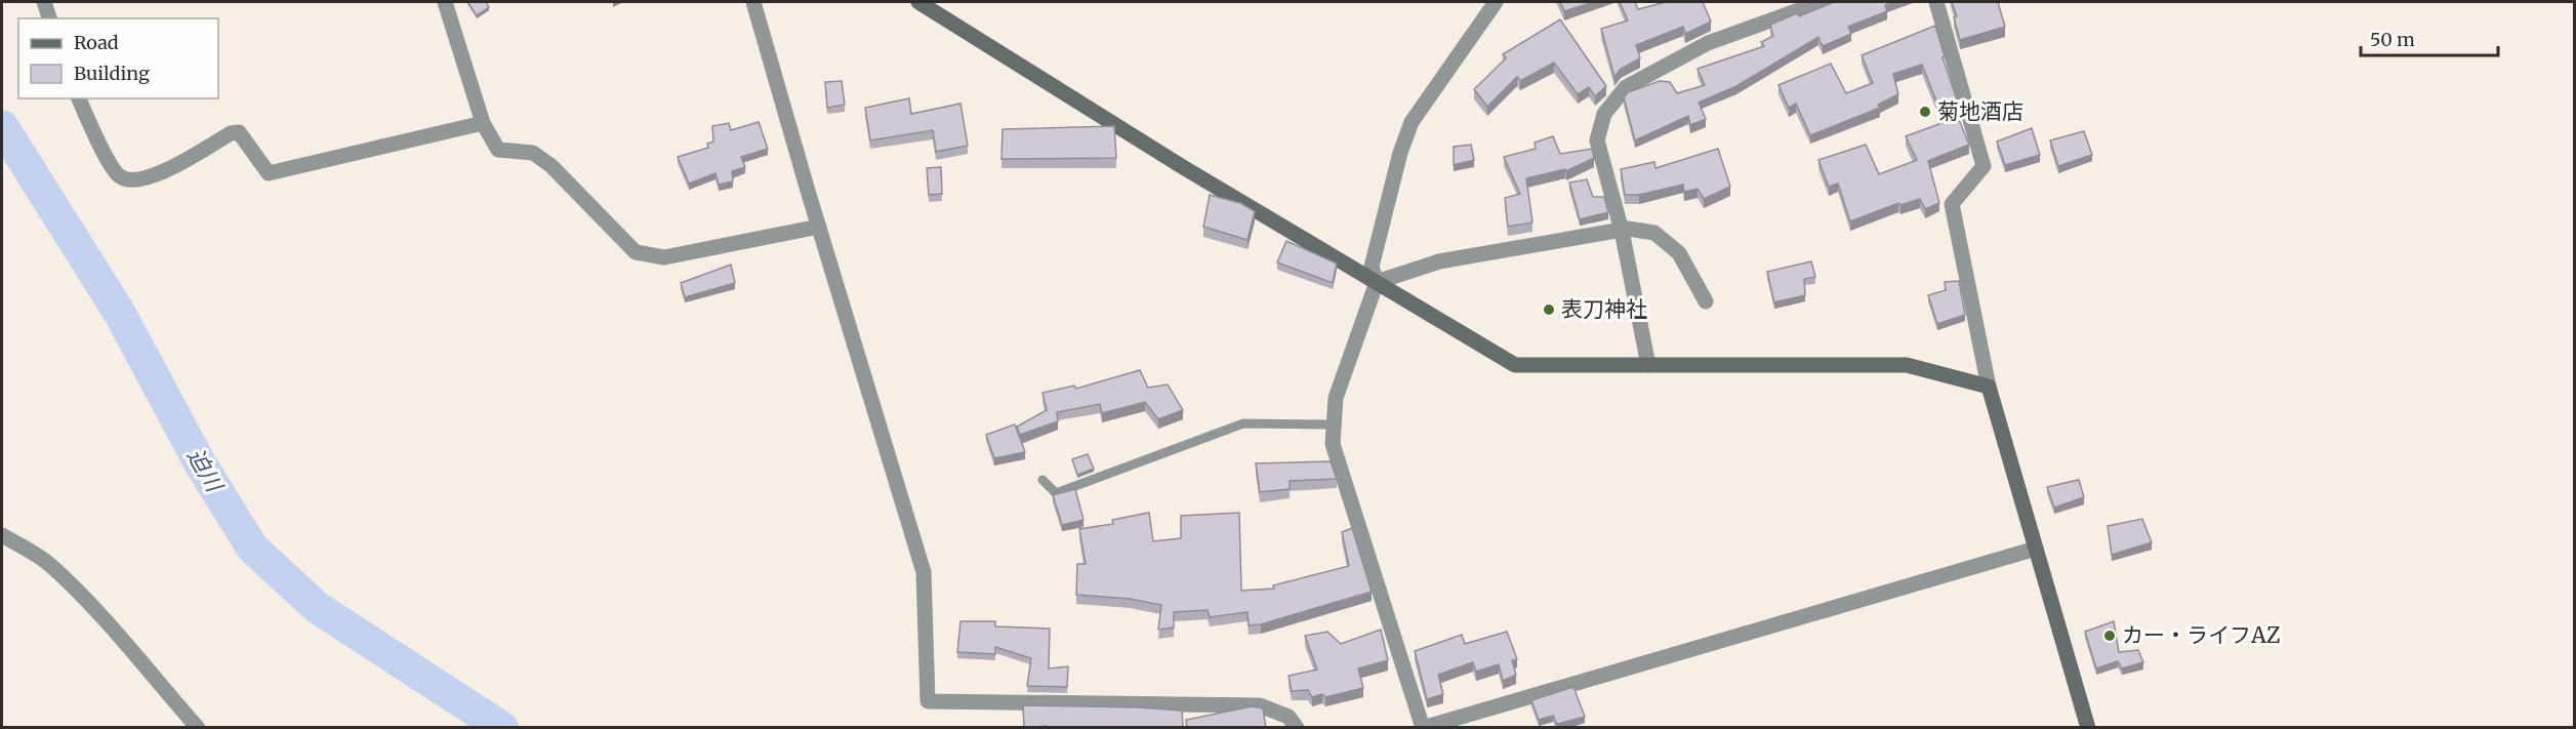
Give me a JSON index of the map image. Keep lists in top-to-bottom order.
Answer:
{
  "water": ["迫川"],
  "places": ["菊地酒店", "表刀神社", "カー・ライフAZ"],
  "legend": ["Road", "Building"],
  "scale_bar": "50 m"
}
